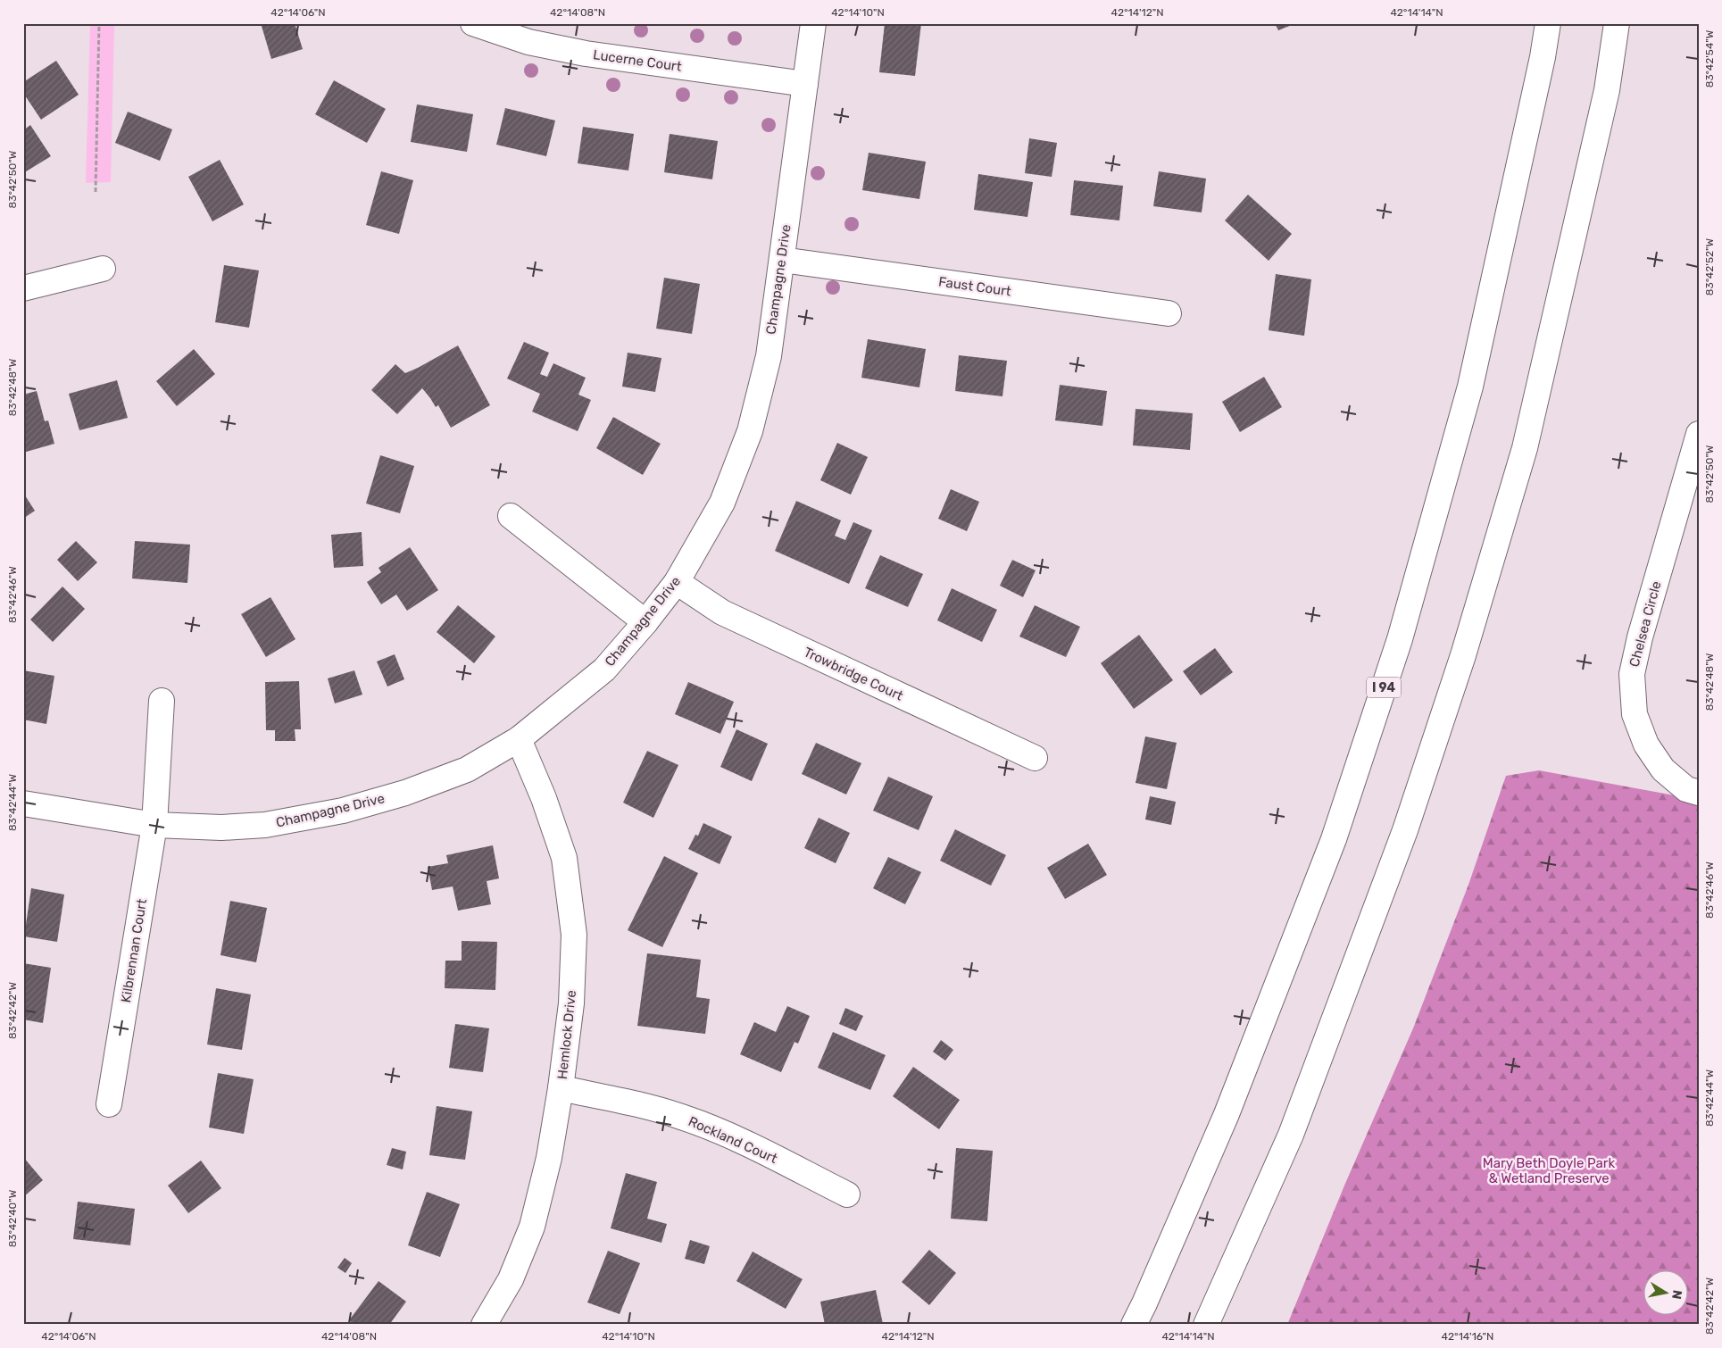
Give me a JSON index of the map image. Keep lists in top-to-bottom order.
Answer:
{
  "streets": {
    "main road": [
      "Lucerne Court",
      "Champagne Drive",
      "Faust Court",
      "Chelsea Circle",
      "Trowbridge Court",
      "I 94",
      "Kilbrennan Court",
      "Hemlock Drive",
      "Rockland Court"
    ]
  },
  "crossings": [
    ["Lucerne Court", "Champagne Drive"],
    ["Champagne Drive", "Faust Court"],
    ["Champagne Drive", "Trowbridge Court"],
    ["Champagne Drive", "Kilbrennan Court"],
    ["Champagne Drive", "Hemlock Drive"],
    ["Hemlock Drive", "Rockland Court"]
  ],
  "parks": ["Mary Beth Doyle Park & Wetland Preserve"],
  "north": "right",
  "coordinates": [
    "42°14'06\"N",
    "42°14'08\"N",
    "42°14'10\"N",
    "42°14'12\"N",
    "42°14'14\"N",
    "83°42'54\"W",
    "83°42'50\"W",
    "83°42'52\"W",
    "83°42'48\"W",
    "83°42'46\"W",
    "83°42'44\"W",
    "83°42'42\"W",
    "83°42'40\"W",
    "42°14'16\"N"
  ]
}
